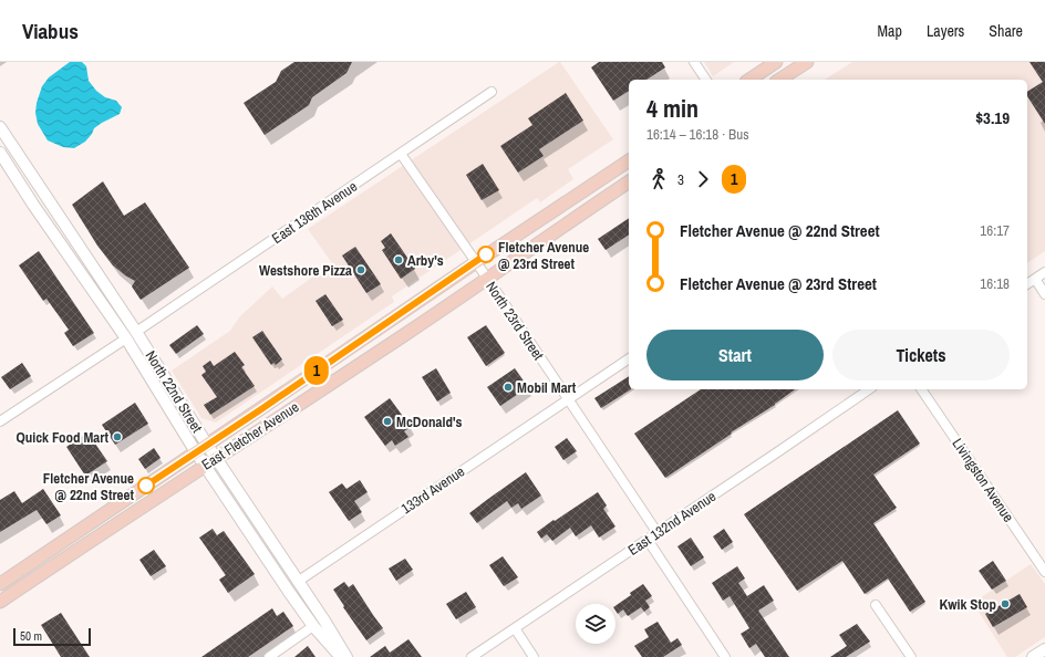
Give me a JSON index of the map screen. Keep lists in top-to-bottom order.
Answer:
{
  "streets": {
    "main road": ["East Fletcher Avenue"],
    "street": [
      "East 136th Avenue",
      "North 23rd Street",
      "North 22nd Street",
      "Livingston Avenue",
      "133rd Avenue",
      "East 132nd Avenue"
    ]
  },
  "crossings": [
    ["East 136th Avenue", "North 23rd Street"],
    ["East 136th Avenue", "North 22nd Street"],
    ["North 23rd Street", "East Fletcher Avenue"],
    ["North 23rd Street", "133rd Avenue"],
    ["North 23rd Street", "East 132nd Avenue"],
    ["North 22nd Street", "East Fletcher Avenue"],
    ["North 22nd Street", "133rd Avenue"]
  ],
  "places": [
    "Fletcher Avenue @ 23rd Street",
    "Arby's",
    "Westshore Pizza",
    "Mobil Mart",
    "McDonald's",
    "Quick Food Mart",
    "Fletcher Avenue @ 22nd Street",
    "Kwik Stop"
  ],
  "lines": ["bus line 1"],
  "scale_bar": "50 m",
  "page": {
    "header": "Viabus",
    "nav": ["Map", "Layers", "Share"],
    "on_map": "1",
    "heading": ["4 min", "16:14 – 16:18 · Bus", "$3.19"],
    "legs": ["3", "1"],
    "list": [
      {
        "name": "Fletcher Avenue @ 22nd Street",
        "value": "16:17"
      },
      {
        "name": "Fletcher Avenue @ 23rd Street",
        "value": "16:18"
      }
    ],
    "buttons": ["Start", "Tickets"],
    "scale": "50 m"
  }
}
